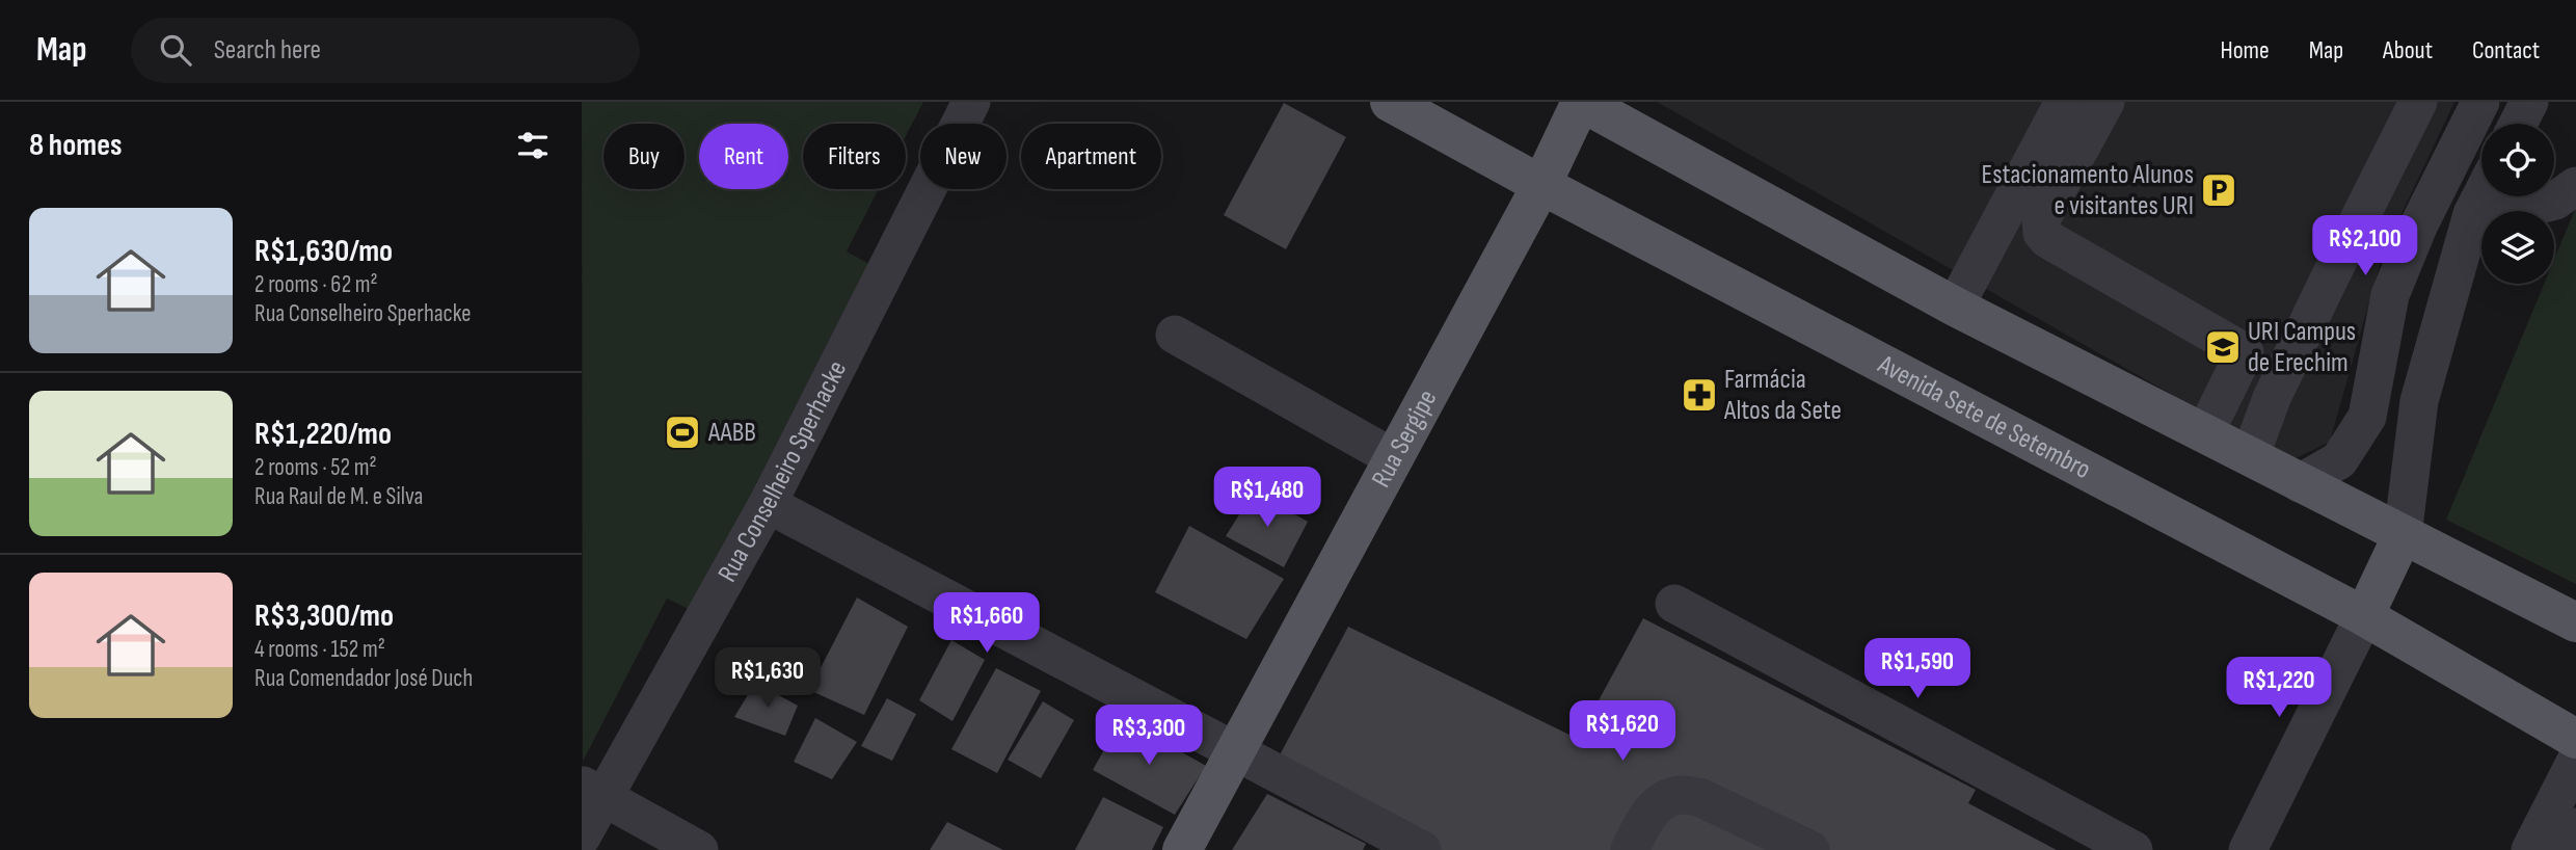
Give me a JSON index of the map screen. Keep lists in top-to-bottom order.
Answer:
{
  "streets": {
    "main road": ["Avenida Sete de Setembro", "Rua Sergipe"],
    "street": ["Rua Conselheiro Sperhacke"]
  },
  "crossings": [
    ["Avenida Sete de Setembro", "Rua Sergipe"]
  ],
  "places": {
    "parking": ["Estacionamento Alunos e visitantes URI"],
    "school or university": ["URI Campus de Erechim"],
    "pharmacy": ["Farmácia Altos da Sete"],
    "sports": ["AABB"]
  },
  "page": {
    "header": "Map",
    "search": "Search here",
    "nav": [
      "Home",
      "Map",
      "About",
      "Contact"
    ],
    "heading": "8 homes",
    "chip": [
      "Buy",
      "Rent",
      "Filters",
      "New",
      "Apartment"
    ],
    "list": [
      {
        "name": "R$1,630/mo",
        "note": "2 rooms · 62 m² · Rua Conselheiro Sperhacke"
      },
      {
        "name": "R$1,220/mo",
        "note": "2 rooms · 52 m² · Rua Raul de M. e Silva"
      },
      {
        "name": "R$3,300/mo",
        "note": "4 rooms · 152 m² · Rua Comendador José Duch"
      }
    ],
    "price": [
      "R$2,100",
      "R$1,480",
      "R$1,660",
      "R$1,590",
      "R$1,630",
      "R$1,220",
      "R$1,620",
      "R$3,300"
    ]
  }
}
